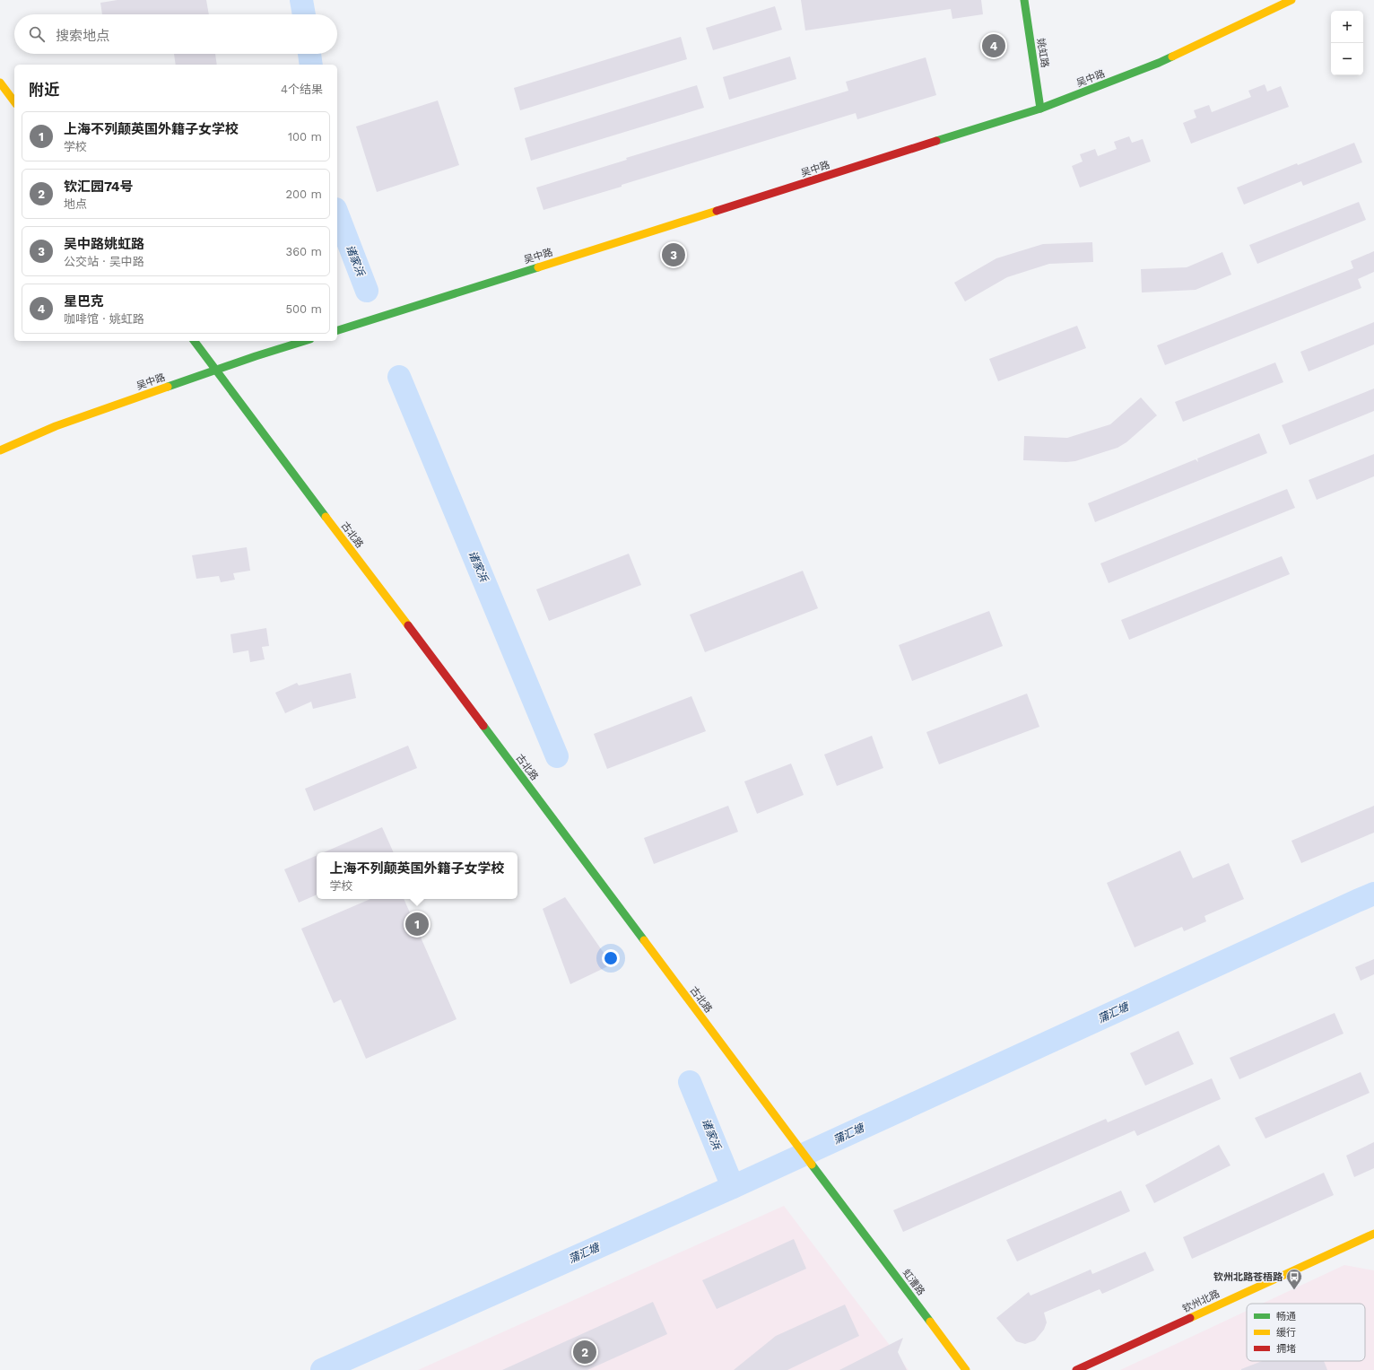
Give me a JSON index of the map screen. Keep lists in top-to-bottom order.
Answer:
{
  "streets": {
    "main road": [
      "姚虹路",
      "吴中路",
      "古北路",
      "虹漕路",
      "钦州北路"
    ]
  },
  "crossings": [
    ["姚虹路", "吴中路"],
    ["吴中路", "古北路"],
    ["古北路", "虹漕路"]
  ],
  "water": ["诸家浜", "蒲汇塘"],
  "places": {
    "bus stop": ["钦州北路苍梧路"]
  },
  "legend": ["畅通", "缓行", "拥堵"],
  "page": {
    "map_buttons": ["+", "−"],
    "search": "搜索地点",
    "pins": [
      "4",
      "3",
      "1",
      "2"
    ],
    "heading": ["附近", "4个结果"],
    "list": [
      {
        "mark": "1",
        "name": "上海不列颠英国外籍子女学校",
        "note": "学校",
        "value": "100 m"
      },
      {
        "mark": "2",
        "name": "钦汇园74号",
        "note": "地点",
        "value": "200 m"
      },
      {
        "mark": "3",
        "name": "吴中路姚虹路",
        "note": "公交站 · 吴中路",
        "value": "360 m"
      },
      {
        "mark": "4",
        "name": "星巴克",
        "note": "咖啡馆 · 姚虹路",
        "value": "500 m"
      }
    ],
    "popup": ["上海不列颠英国外籍子女学校", "学校"]
  }
}
